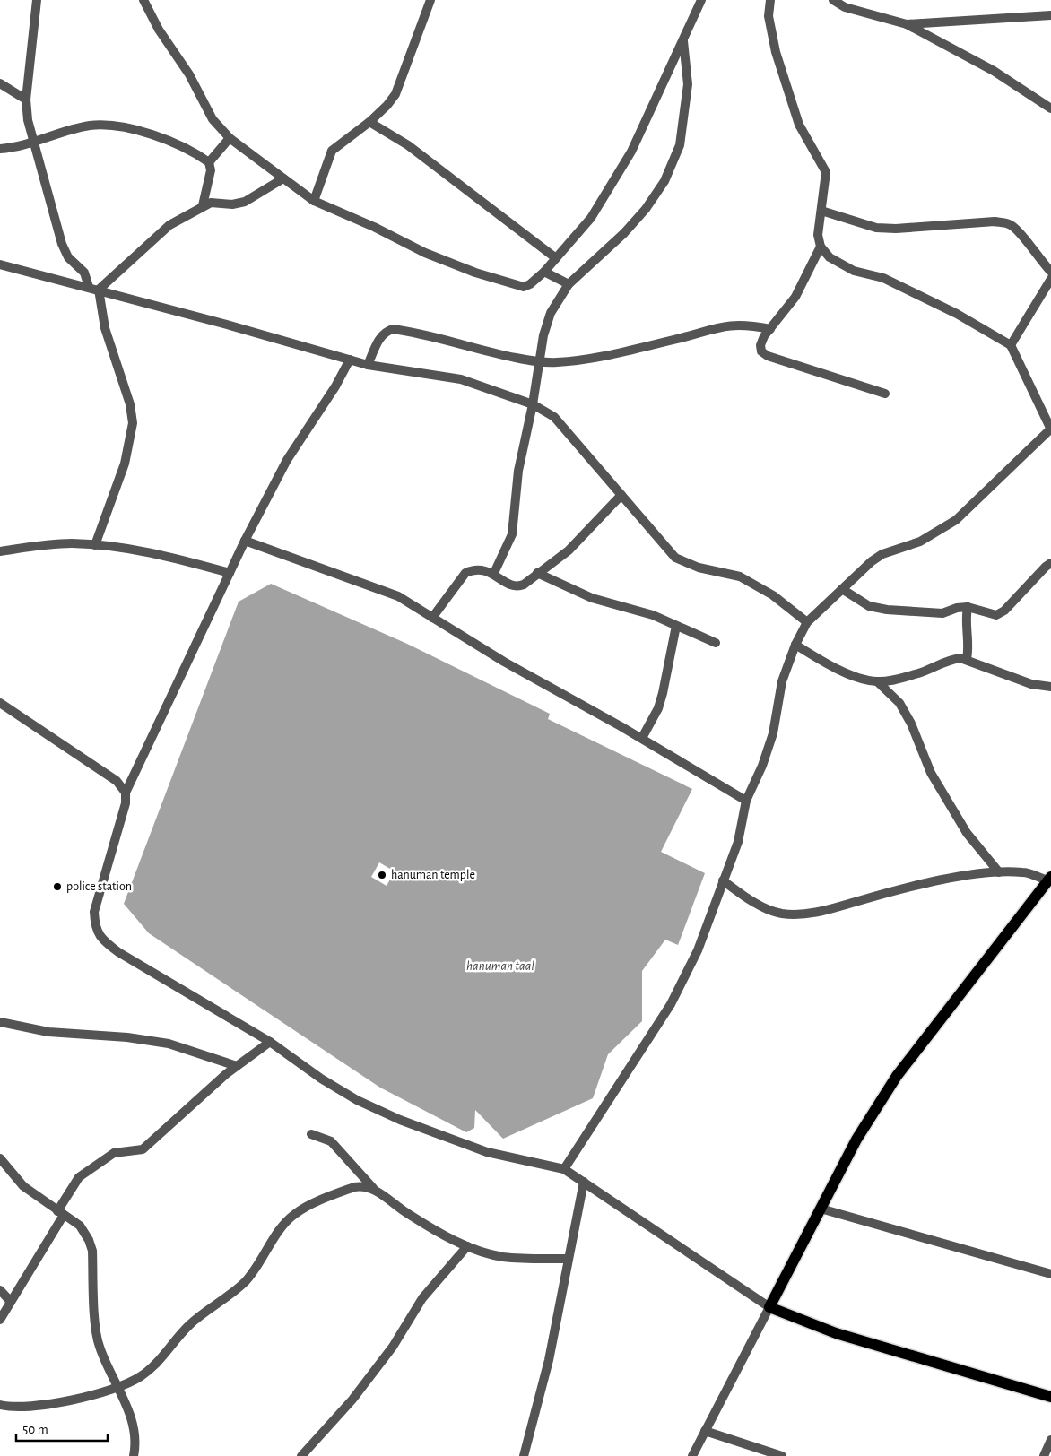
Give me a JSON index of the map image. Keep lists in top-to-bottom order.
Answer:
{
  "water": ["hanuman taal"],
  "places": ["hanuman temple", "police station"],
  "scale_bar": "50 m"
}
